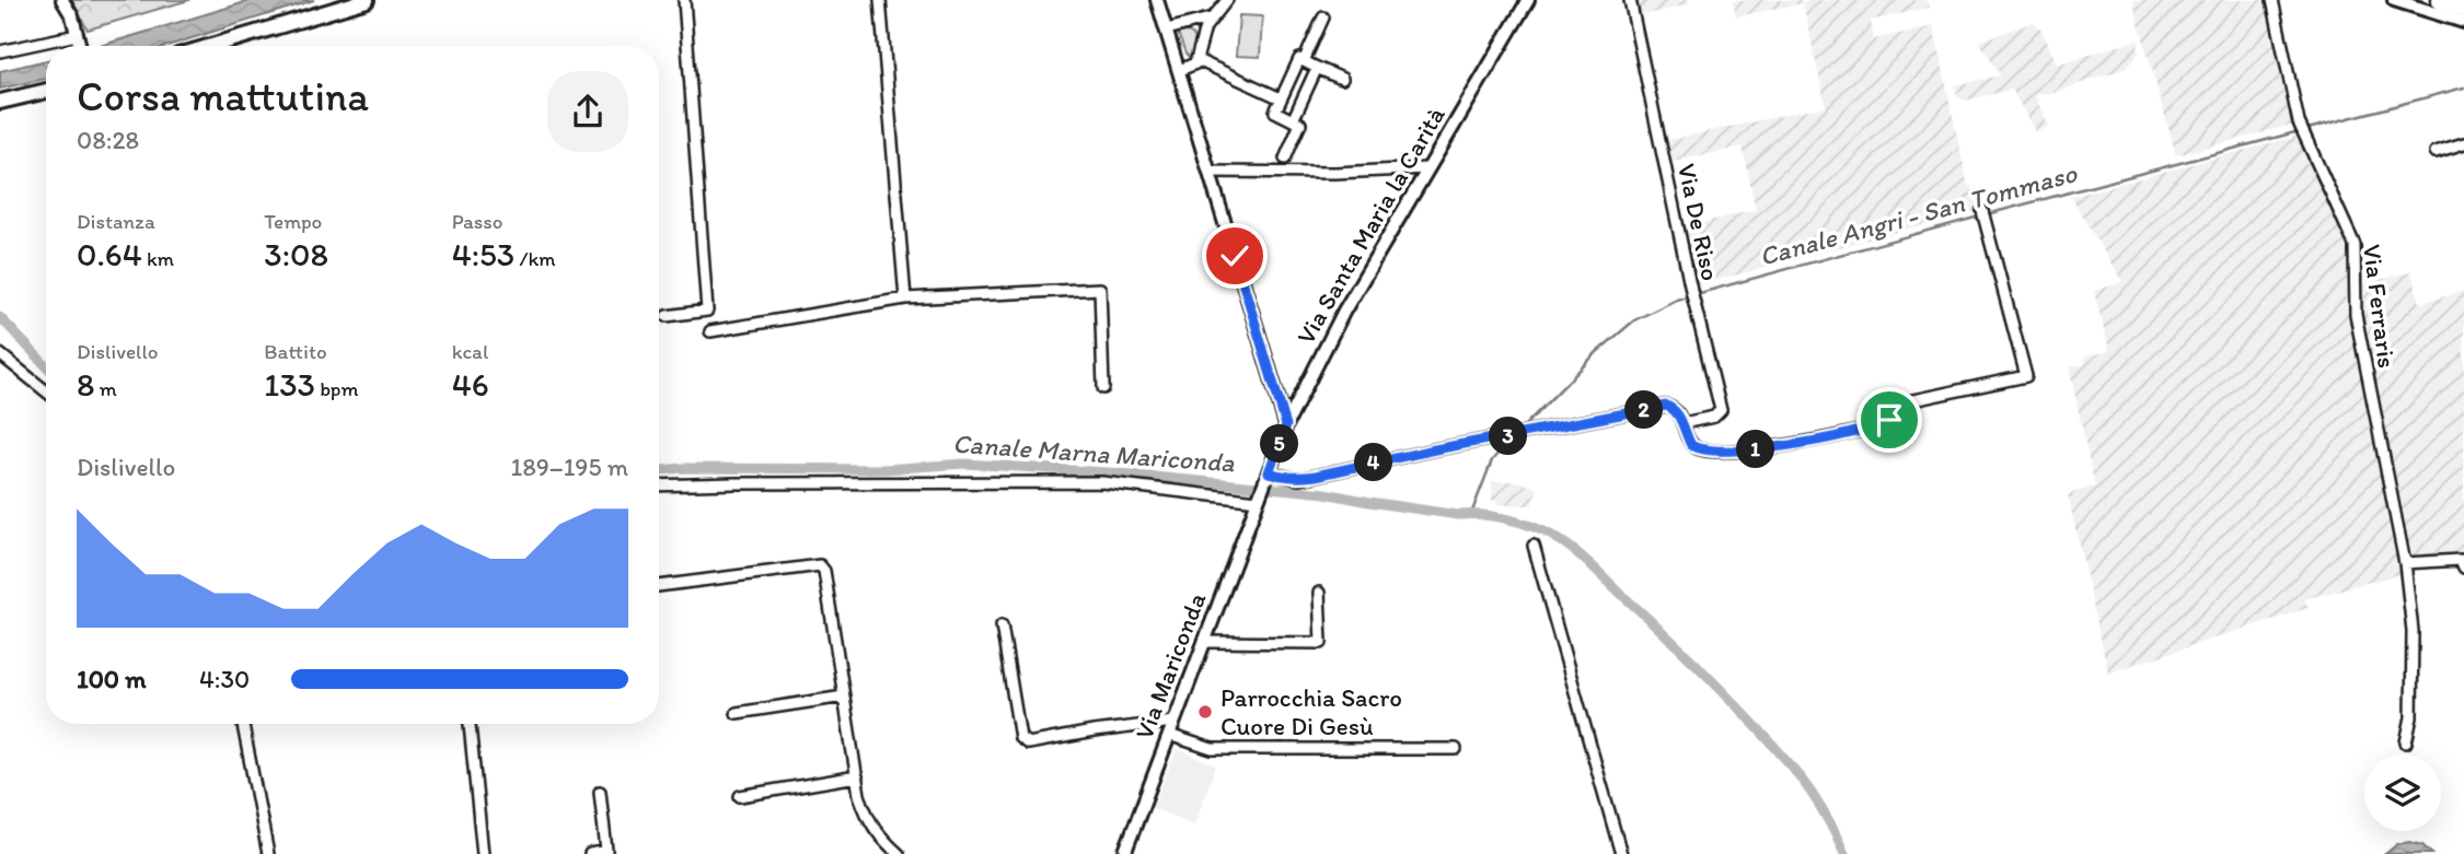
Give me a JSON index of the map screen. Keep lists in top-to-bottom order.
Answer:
{
  "streets": {
    "street": [
      "Via De Riso",
      "Via Santa Maria la Carità",
      "Via Ferraris",
      "Via Mariconda"
    ]
  },
  "crossings": [
    ["Via Santa Maria la Carità", "Via Mariconda"]
  ],
  "water": ["Canale Angri - San Tommaso", "Canale Marna Mariconda"],
  "places": ["Parrocchia Sacro Cuore Di Gesù"],
  "page": {
    "heading": ["Corsa mattutina", "08:28"],
    "stats": [
      ["Distanza", "0.64 km"],
      ["Tempo", "3:08"],
      ["Passo", "4:53 /km"],
      ["Dislivello", "8 m"],
      ["Battito", "133 bpm"],
      ["kcal", "46"]
    ],
    "pins": [
      "2",
      "3",
      "5",
      "1",
      "4"
    ],
    "chart": ["Dislivello", "189–195 m"],
    "list": [
      {
        "name": "100 m",
        "note": "4:30"
      }
    ]
  }
}
